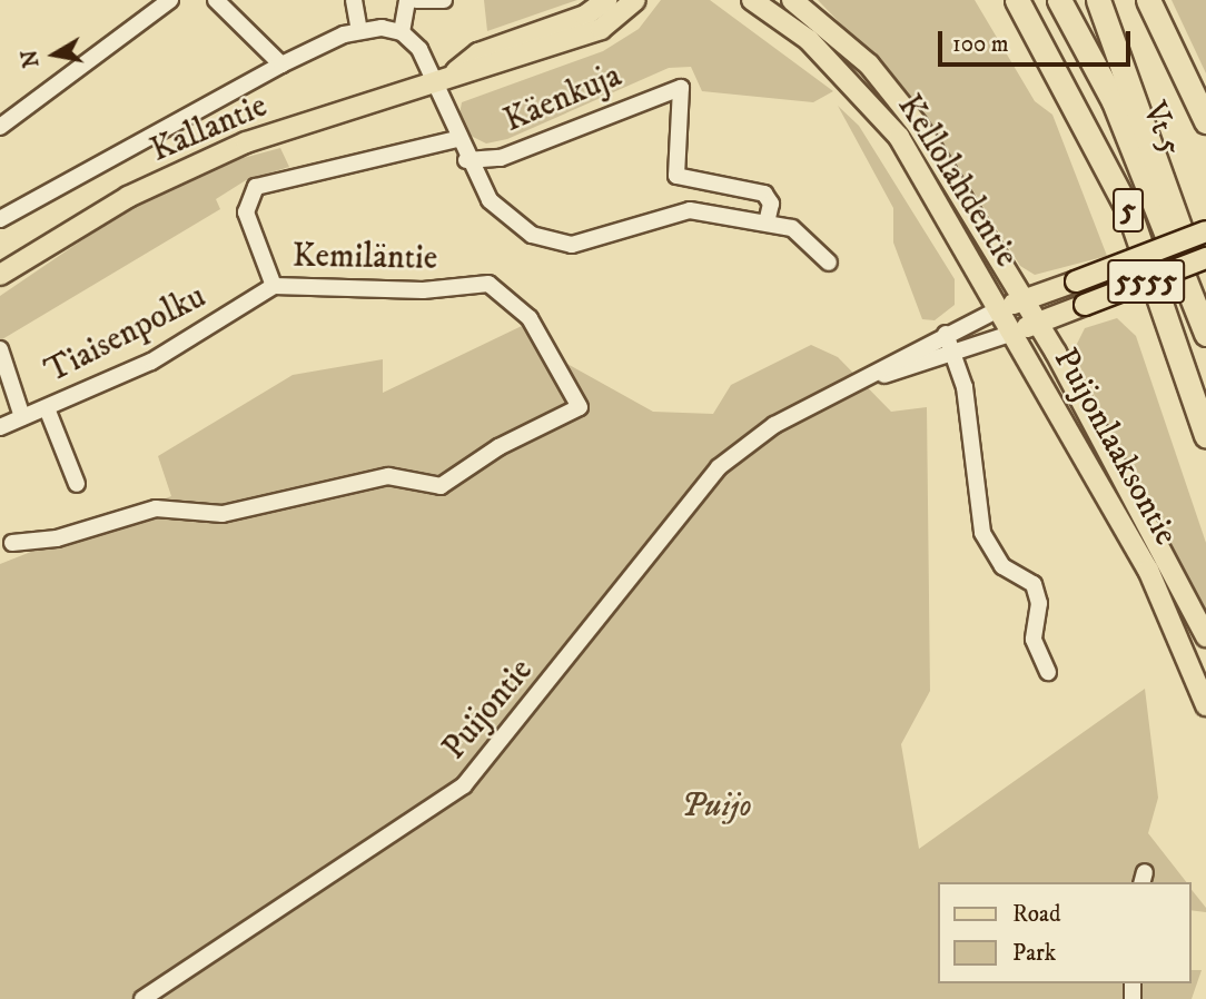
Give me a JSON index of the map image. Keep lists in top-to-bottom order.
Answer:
{
  "streets": {
    "highway": ["Vt 5", "5"],
    "main road": [
      "Kallantie",
      "Kellolahdentie",
      "5555",
      "Puijonlaaksontie"
    ],
    "street": [
      "Käenkuja",
      "Kemiläntie",
      "Tiaisenpolku",
      "Puijontie"
    ]
  },
  "crossings": [
    ["Kellolahdentie", "5555"],
    ["Kellolahdentie", "Puijonlaaksontie"],
    ["Kellolahdentie", "Puijontie"],
    ["Kemiläntie", "Tiaisenpolku"],
    ["5555", "Puijonlaaksontie"],
    ["5555", "Puijontie"],
    ["Puijonlaaksontie", "Puijontie"]
  ],
  "parks": ["Puijo"],
  "legend": ["Road", "Park"],
  "scale_bar": "100 m",
  "north": "left"
}
